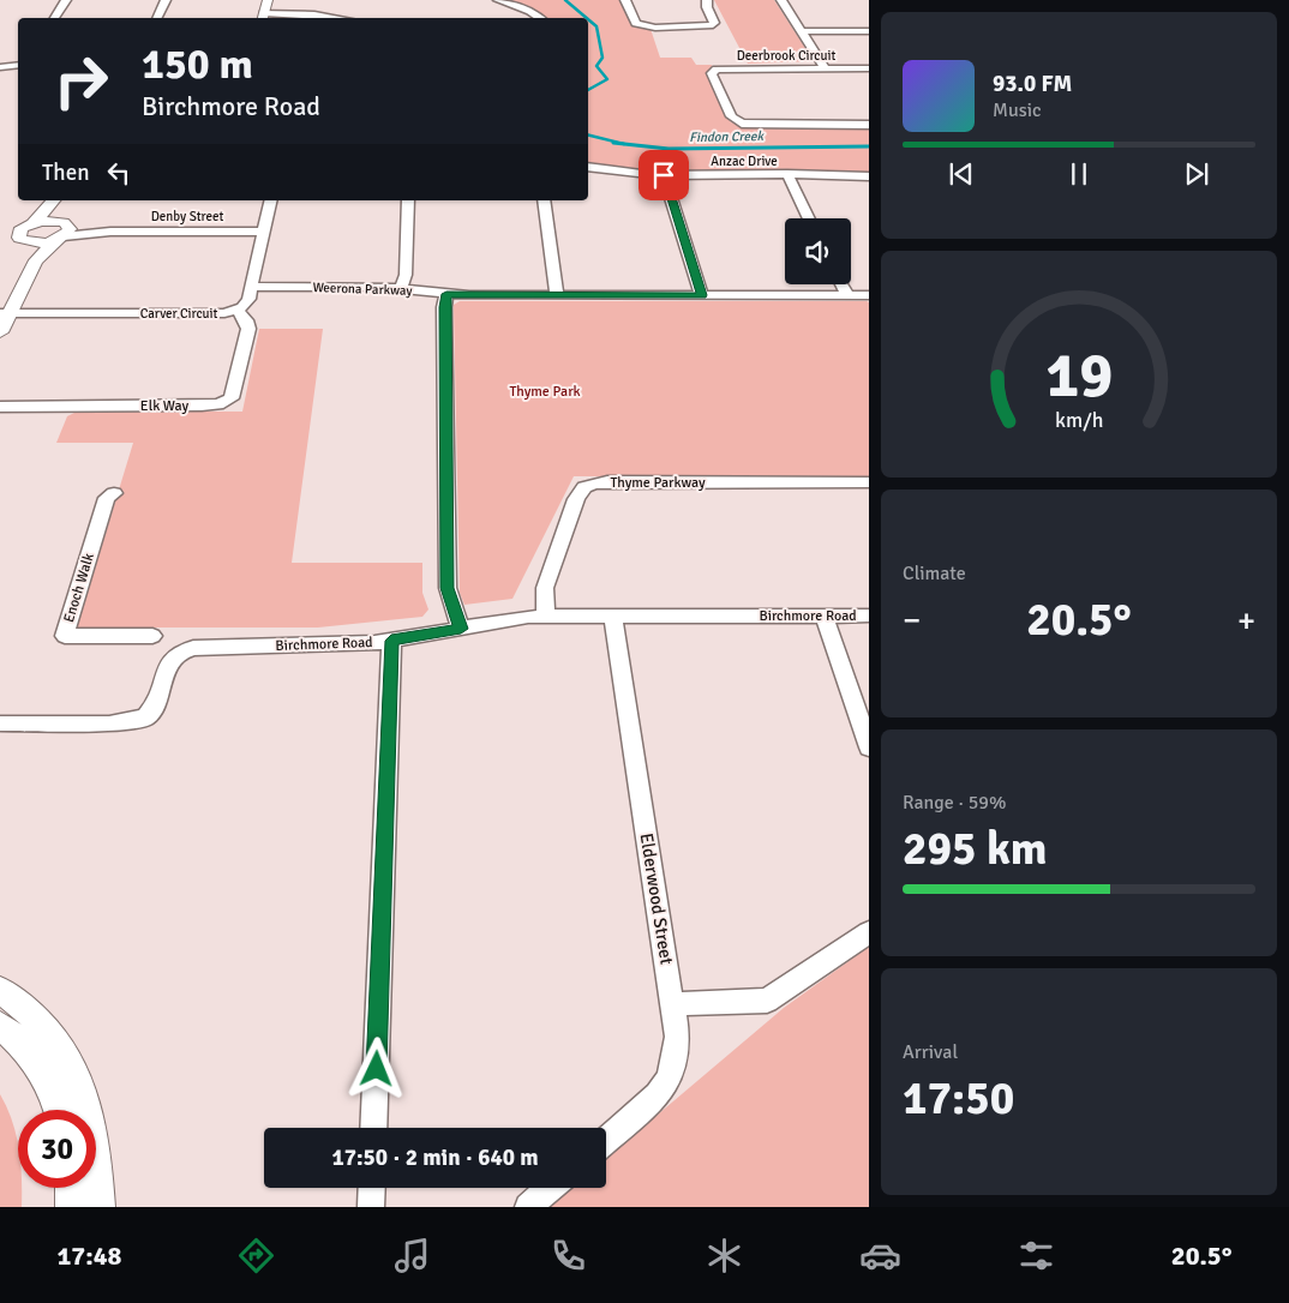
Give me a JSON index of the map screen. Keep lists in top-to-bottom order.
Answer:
{
  "streets": {
    "street": [
      "Deerbrook Circuit",
      "Anzac Drive",
      "Denby Street",
      "Weerona Parkway",
      "Carver Circuit",
      "Elk Way",
      "Thyme Parkway",
      "Enoch Walk",
      "Birchmore Road",
      "Elderwood Street"
    ]
  },
  "crossings": [
    ["Denby Street", "Carver Circuit"],
    ["Weerona Parkway", "Carver Circuit"],
    ["Carver Circuit", "Elk Way"],
    ["Thyme Parkway", "Birchmore Road"],
    ["Birchmore Road", "Elderwood Street"]
  ],
  "water": ["Findon Creek"],
  "parks": ["Thyme Park"],
  "page": {
    "turn": ["150 m", "Birchmore Road"],
    "song": ["93.0 FM", "Music"],
    "then": "Then",
    "tile": [
      "Climate",
      ["Range · 59%", "295 km"],
      ["Arrival", "17:50"]
    ],
    "heat": ["−", "20.5°", "+"],
    "limit": "30",
    "trip": "17:50 · 2 min · 640 m",
    "tabs": ["17:48", "20.5°"],
    "gauge": ["19", "km/h"]
  }
}
